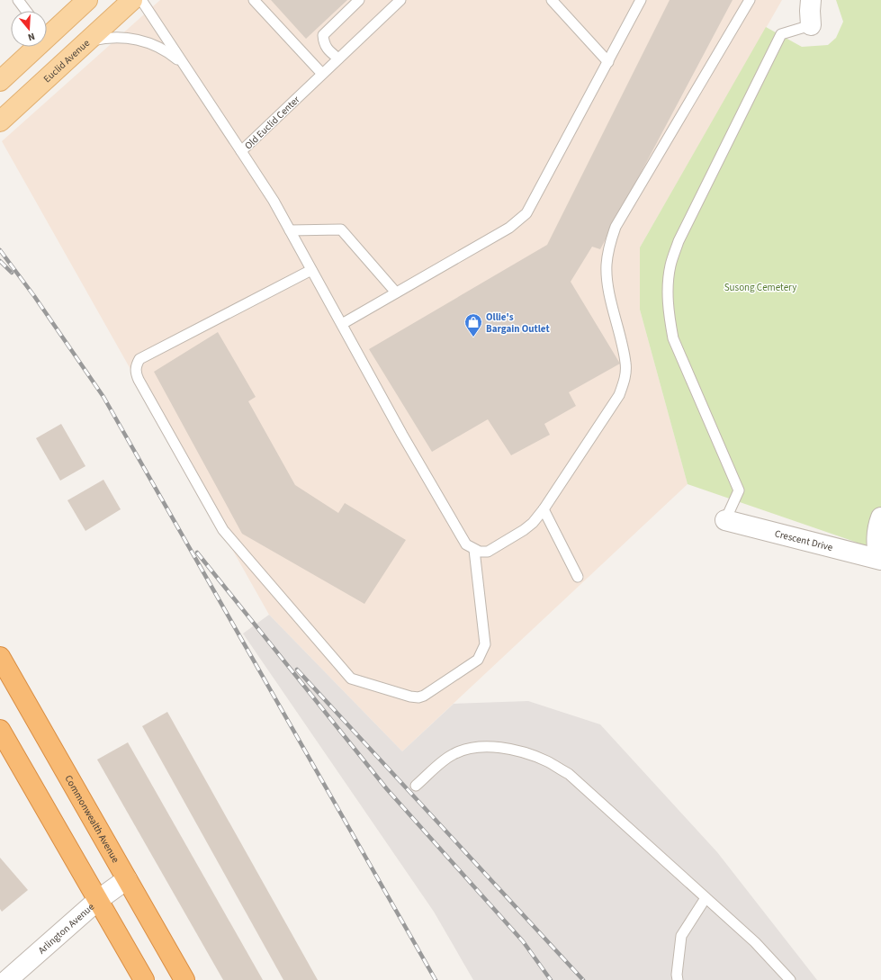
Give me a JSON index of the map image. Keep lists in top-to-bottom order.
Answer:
{
  "streets": {
    "highway": ["Commonwealth Avenue"],
    "main road": ["Euclid Avenue"],
    "street": ["Crescent Drive", "Arlington Avenue"],
    "lane": ["Old Euclid Center"]
  },
  "crossings": [
    ["Commonwealth Avenue", "Arlington Avenue"]
  ],
  "parks": ["Susong Cemetery"],
  "places": {
    "shop": ["Ollie's Bargain Outlet"]
  },
  "north": "bottom"
}
